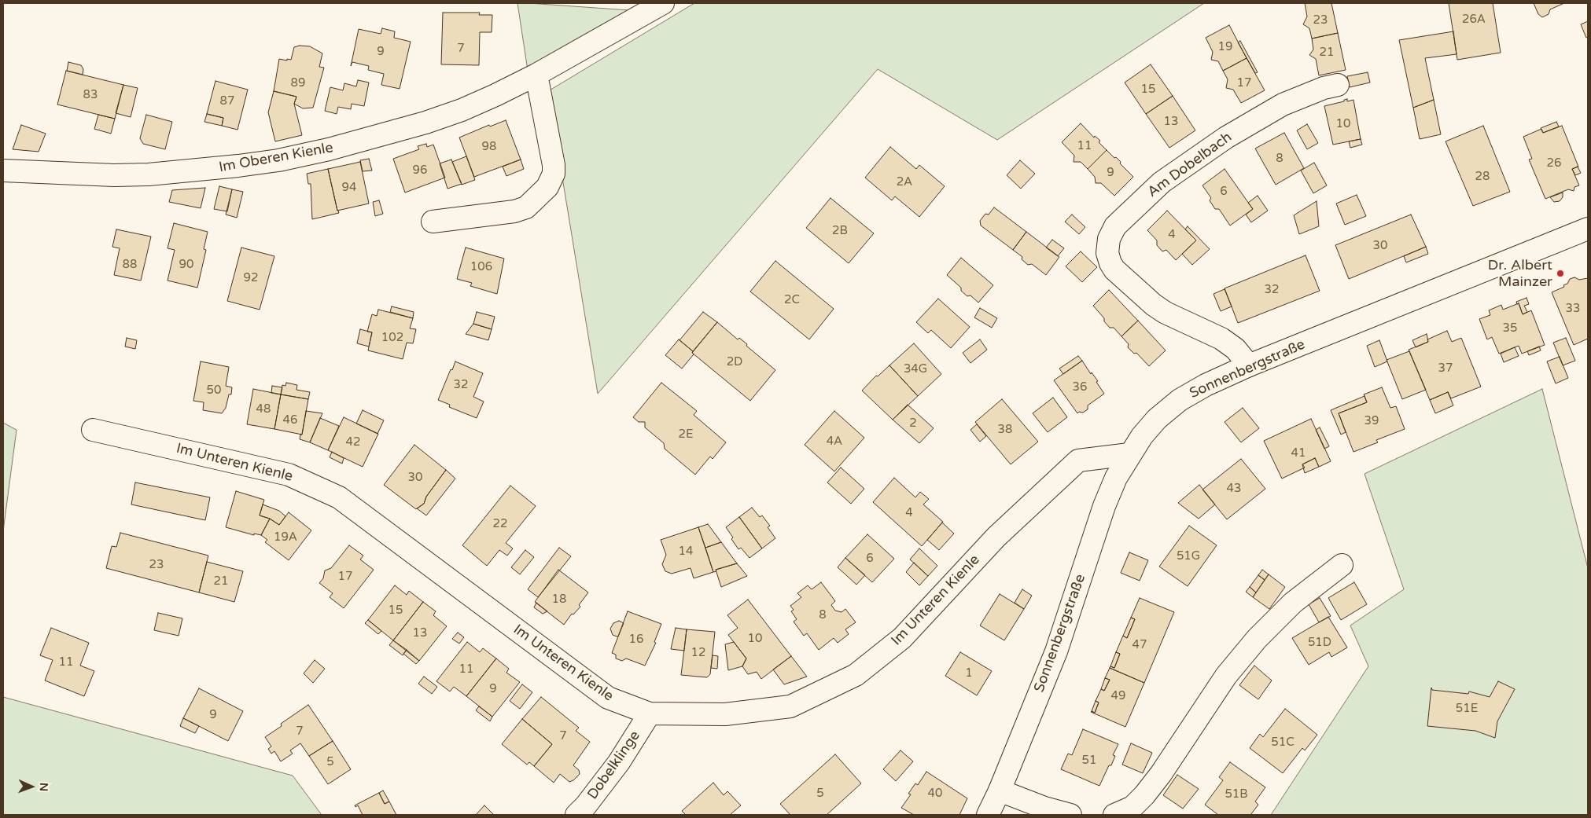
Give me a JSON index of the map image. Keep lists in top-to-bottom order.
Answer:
{
  "streets": {
    "street": [
      "Im Oberen Kienle",
      "Am Dobelbach",
      "Sonnenbergstraße",
      "Im Unteren Kienle",
      "Dobelklinge"
    ]
  },
  "crossings": [
    ["Am Dobelbach", "Sonnenbergstraße"],
    ["Sonnenbergstraße", "Im Unteren Kienle"],
    ["Im Unteren Kienle", "Dobelklinge"]
  ],
  "places": ["Dr. Albert Mainzer"],
  "house_numbers": [
    "26A",
    "23",
    "19",
    "7",
    "9",
    "21",
    "89",
    "17",
    "15",
    "83",
    "87",
    "13",
    "10",
    "11",
    "98",
    "8",
    "26",
    "96",
    "9",
    "28",
    "2A",
    "94",
    "6",
    "2B",
    "4",
    "30",
    "88",
    "90",
    "106",
    "92",
    "32",
    "2C",
    "33",
    "35",
    "102",
    "2D",
    "37",
    "34G",
    "32",
    "36",
    "50",
    "48",
    "46",
    "39",
    "2",
    "38",
    "2E",
    "4A",
    "42",
    "41",
    "30",
    "43",
    "4",
    "22",
    "19A",
    "14",
    "51G",
    "6",
    "23",
    "17",
    "21",
    "18",
    "15",
    "8",
    "13",
    "10",
    "16",
    "51D",
    "47",
    "12",
    "11",
    "11",
    "1",
    "9",
    "49",
    "51E",
    "9",
    "7",
    "7",
    "51C",
    "51",
    "5",
    "5",
    "40",
    "51B"
  ],
  "north": "right"
}
